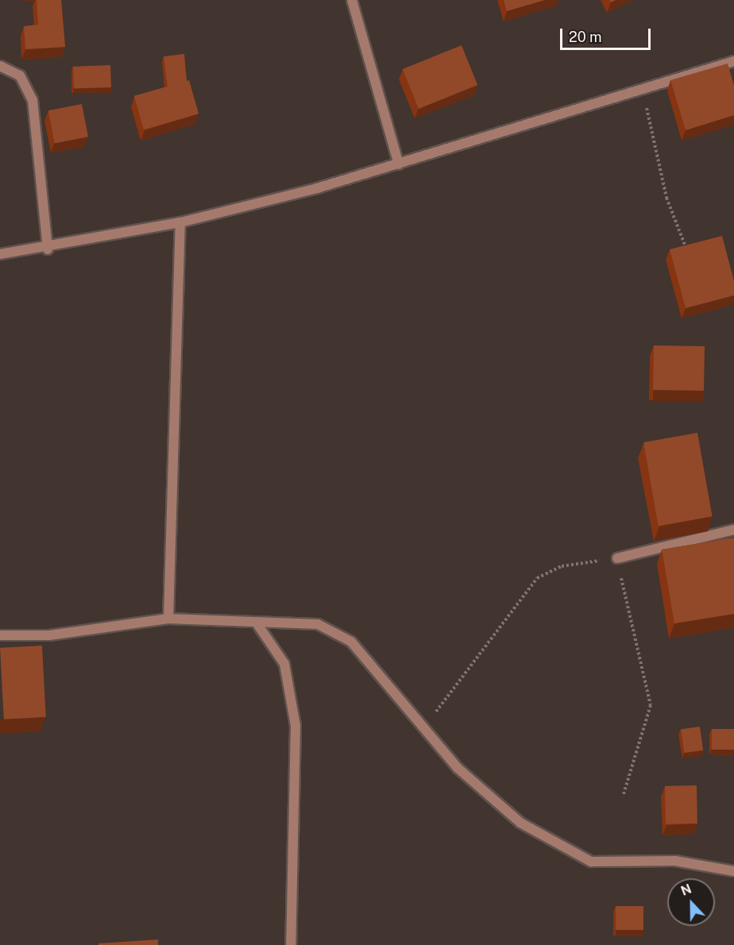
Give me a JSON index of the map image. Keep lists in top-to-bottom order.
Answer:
{
  "scale_bar": "20 m",
  "north": "top"
}
